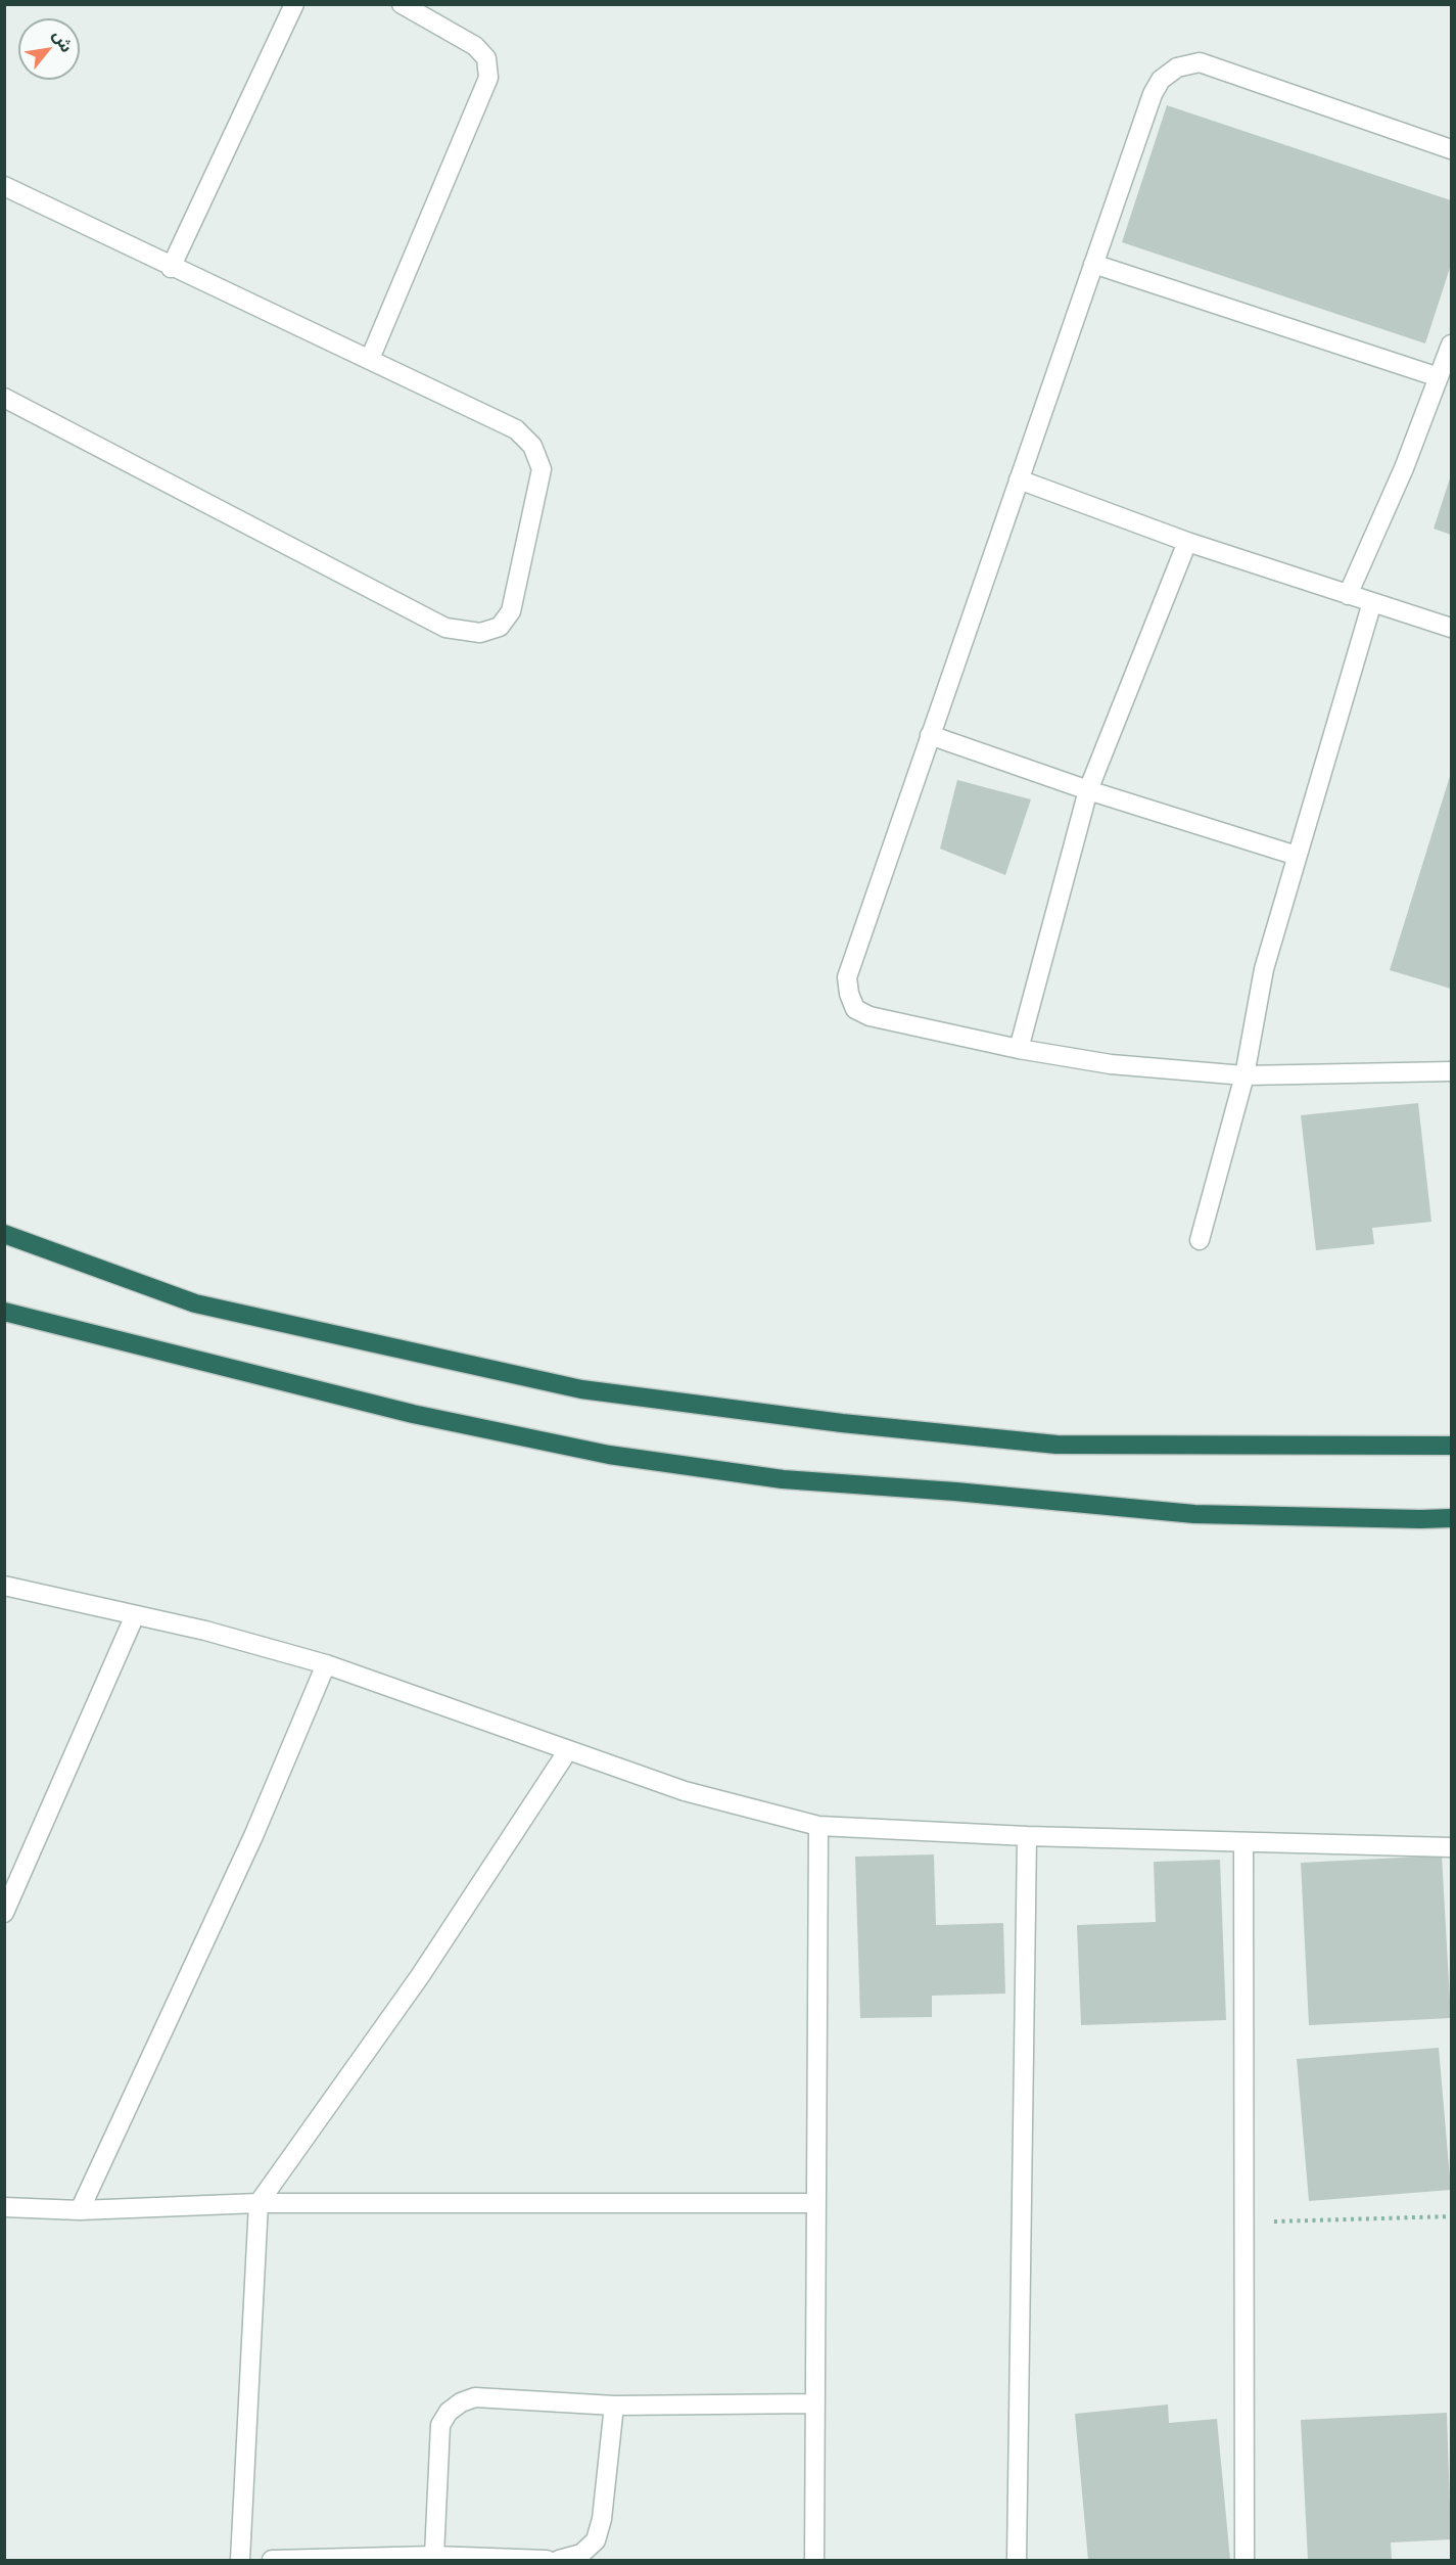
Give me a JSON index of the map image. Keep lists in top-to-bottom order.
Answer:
{
  "north": "top right"
}
